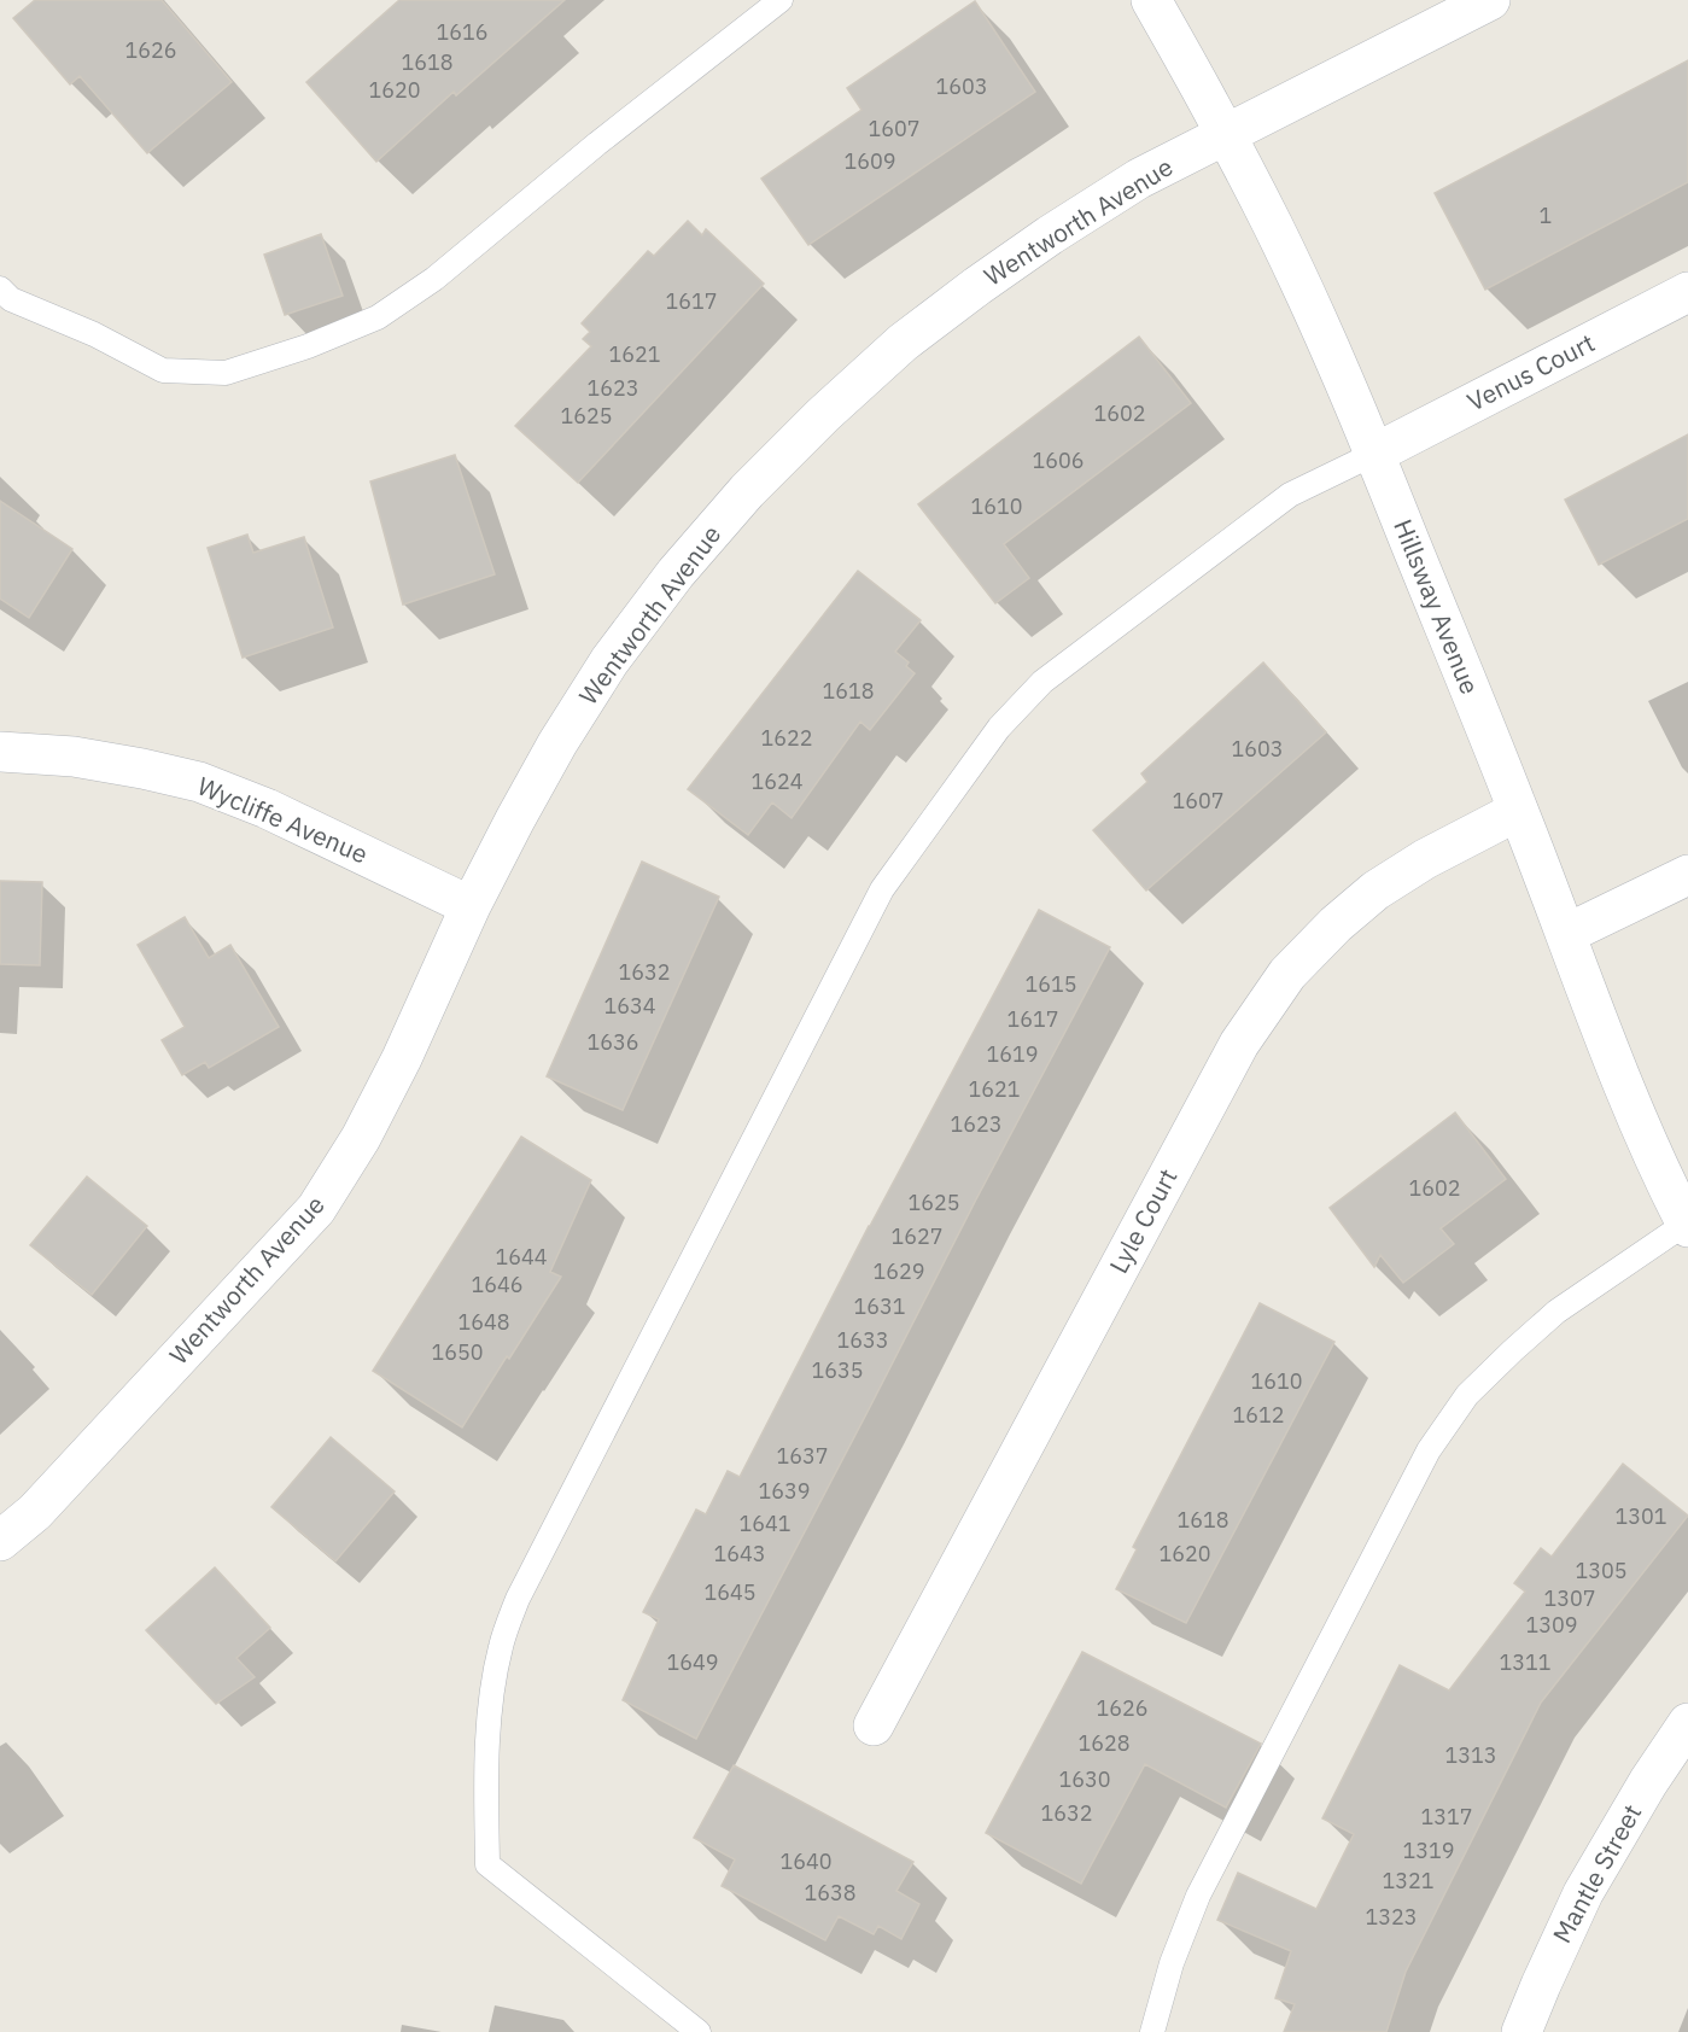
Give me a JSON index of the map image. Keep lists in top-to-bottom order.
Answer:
{
  "streets": {
    "street": [
      "Wentworth Avenue",
      "Venus Court",
      "Hillsway Avenue",
      "Wycliffe Avenue",
      "Lyle Court",
      "Mantle Street"
    ]
  },
  "crossings": [
    ["Wentworth Avenue", "Hillsway Avenue"],
    ["Wentworth Avenue", "Wycliffe Avenue"],
    ["Venus Court", "Hillsway Avenue"],
    ["Hillsway Avenue", "Lyle Court"]
  ],
  "house_numbers": [
    "1616",
    "1626",
    "1618",
    "1603",
    "1620",
    "1607",
    "1609",
    "1",
    "1617",
    "1621",
    "1623",
    "1602",
    "1625",
    "1606",
    "1610",
    "1618",
    "1622",
    "1603",
    "1624",
    "1607",
    "1632",
    "1615",
    "1634",
    "1617",
    "1636",
    "1619",
    "1621",
    "1623",
    "1602",
    "1625",
    "1627",
    "1644",
    "1629",
    "1646",
    "1631",
    "1648",
    "1633",
    "1650",
    "1635",
    "1610",
    "1612",
    "1637",
    "1639",
    "1301",
    "1618",
    "1641",
    "1643",
    "1620",
    "1305",
    "1645",
    "1307",
    "1309",
    "1649",
    "1311",
    "1626",
    "1628",
    "1313",
    "1630",
    "1632",
    "1317",
    "1319",
    "1640",
    "1321",
    "1638",
    "1323"
  ]
}
